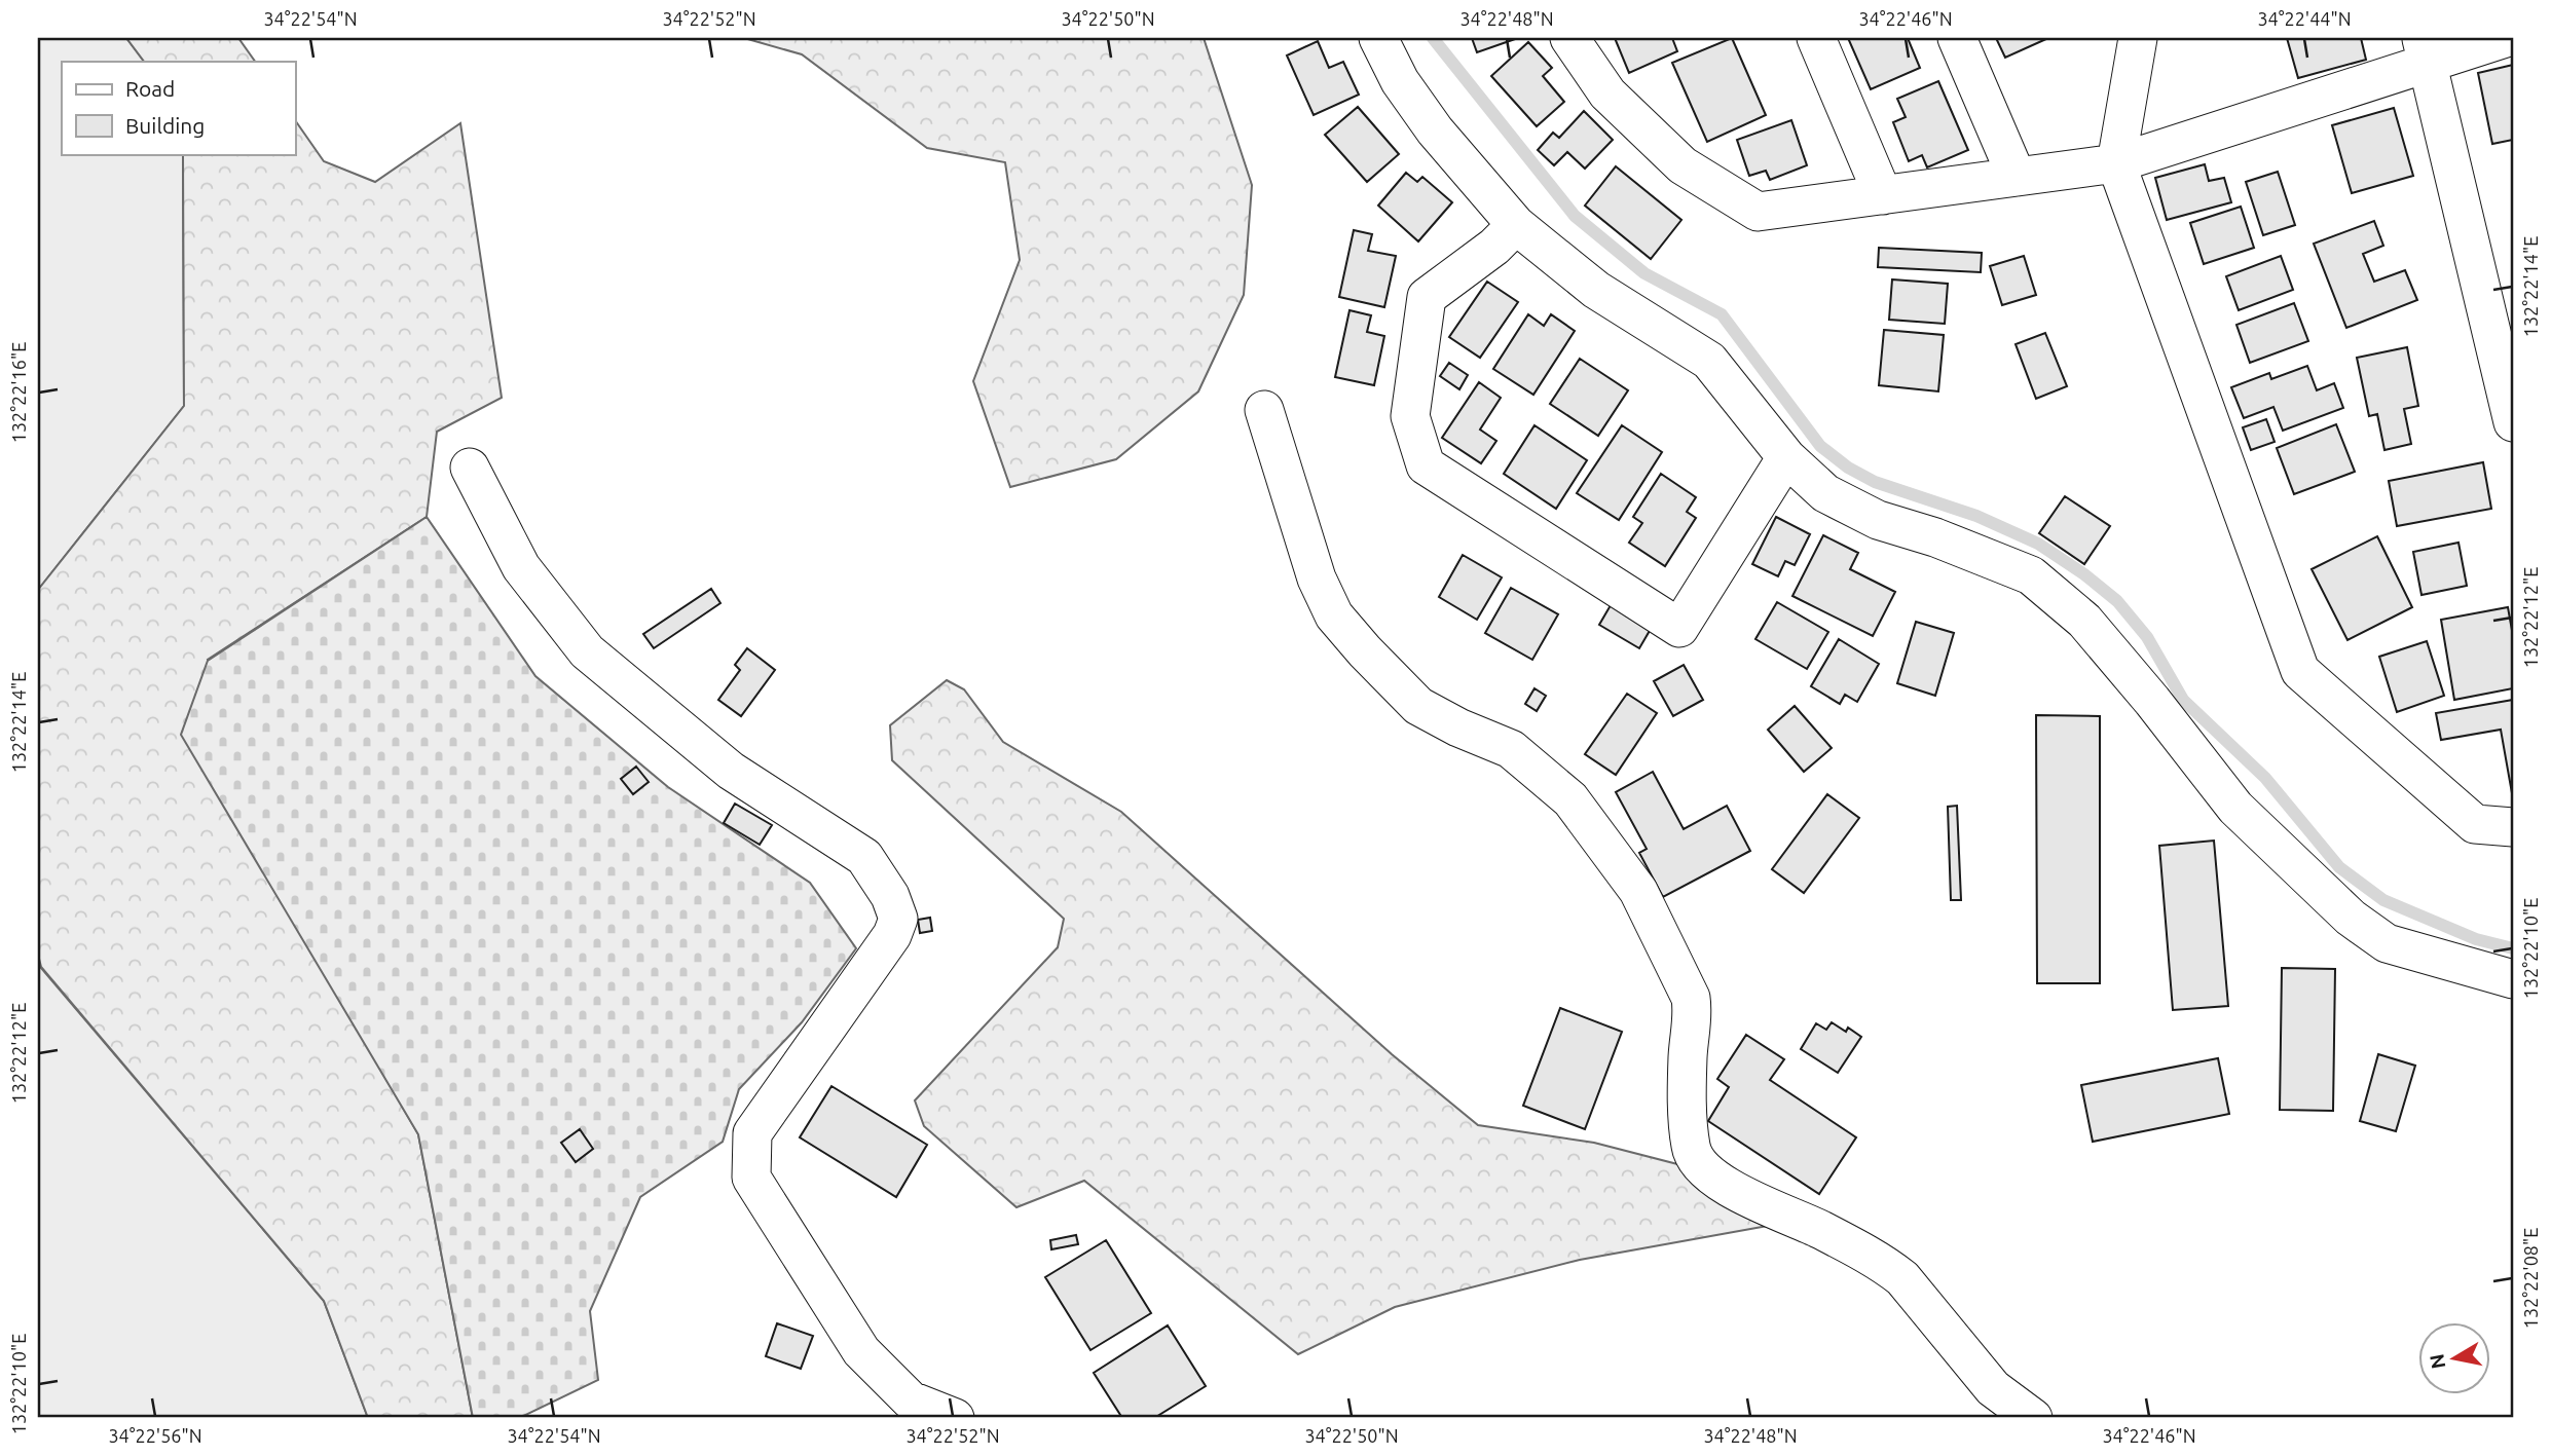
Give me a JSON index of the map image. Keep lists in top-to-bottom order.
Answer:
{
  "legend": ["Road", "Building"],
  "north": "left",
  "coordinates": [
    "34°22'54\"N",
    "34°22'52\"N",
    "34°22'50\"N",
    "34°22'48\"N",
    "34°22'46\"N",
    "34°22'44\"N",
    "132°22'14\"E",
    "132°22'16\"E",
    "132°22'12\"E",
    "132°22'10\"E",
    "132°22'08\"E",
    "34°22'56\"N"
  ]
}
